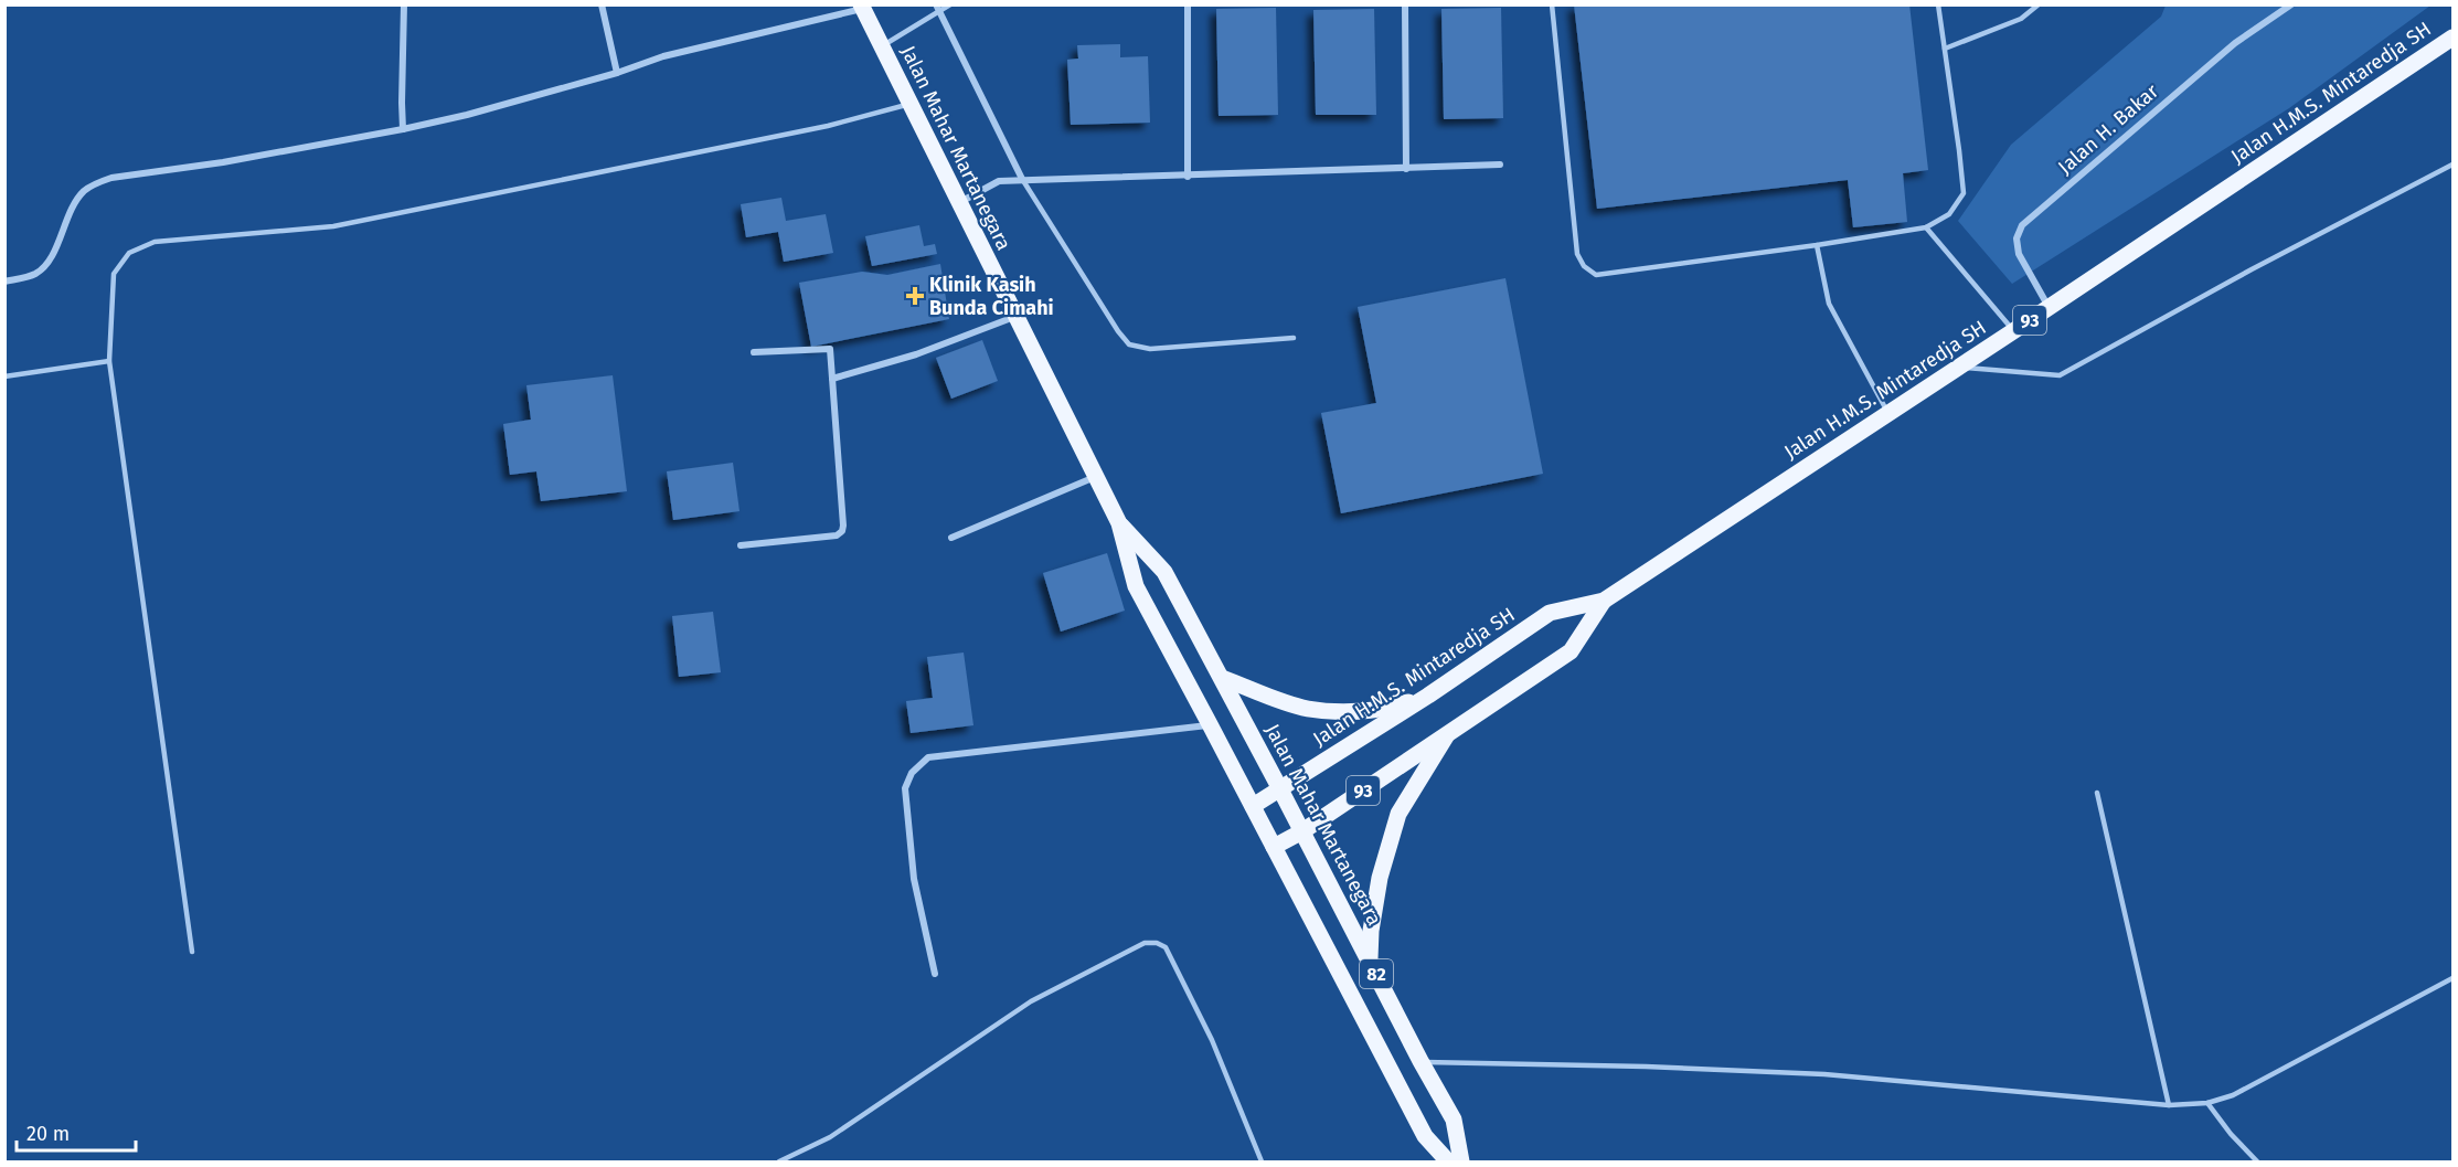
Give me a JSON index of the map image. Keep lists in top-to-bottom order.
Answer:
{
  "streets": {
    "main road": [
      "Jalan H.M.S. Mintaredja SH",
      "Jalan Mahar Martanegara",
      "93",
      "82"
    ],
    "street": ["Jalan H. Bakar"]
  },
  "crossings": [
    ["Jalan H.M.S. Mintaredja SH", "Jalan H. Bakar"],
    ["Jalan H.M.S. Mintaredja SH", "Jalan Mahar Martanegara"]
  ],
  "places": {
    "health": ["Klinik Kasih Bunda Cimahi"]
  },
  "scale_bar": "20 m"
}
